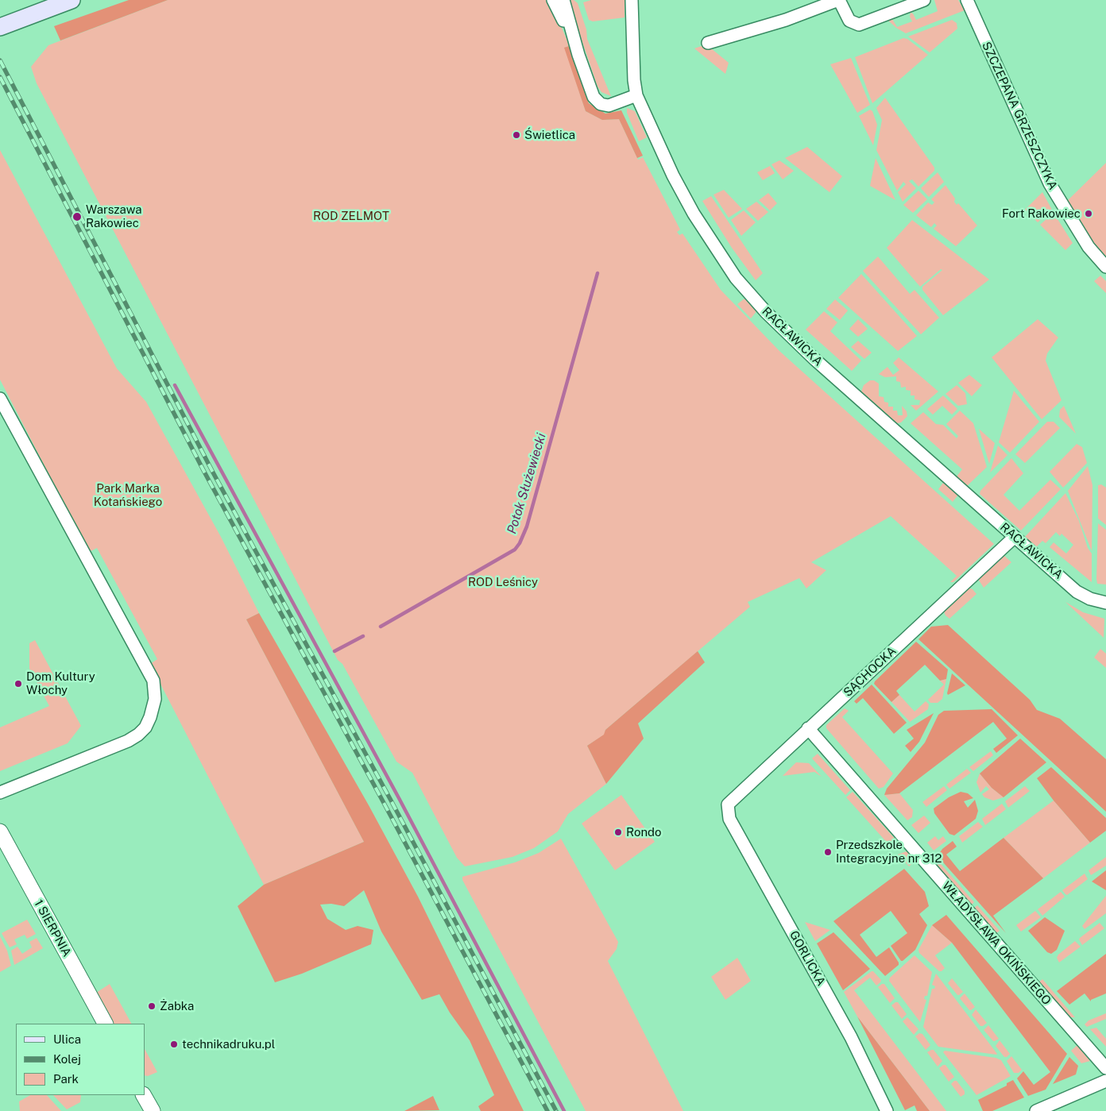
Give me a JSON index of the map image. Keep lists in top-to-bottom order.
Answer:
{
  "streets": {
    "street": [
      "SZCZEPANA GRZESZCZYKA",
      "RACŁAWICKA",
      "SĄCHOCKA",
      "1 SIERPNIA",
      "WŁADYSŁAWA OKIŃSKIEGO",
      "GORLICKA"
    ]
  },
  "crossings": [
    ["RACŁAWICKA", "SĄCHOCKA"],
    ["SĄCHOCKA", "WŁADYSŁAWA OKIŃSKIEGO"],
    ["SĄCHOCKA", "GORLICKA"]
  ],
  "water": ["Potok Służewiecki"],
  "parks": ["ROD ZELMOT", "Park Marka Kotańskiego", "ROD Leśnicy"],
  "places": [
    "Świetlica",
    "Fort Rakowiec",
    "Warszawa Rakowiec",
    "Dom Kultury Włochy",
    "Rondo",
    "Przedszkole Integracyjne nr 312",
    "Żabka",
    "technikadruku.pl"
  ],
  "legend": ["Ulica", "Kolej", "Park"]
}
